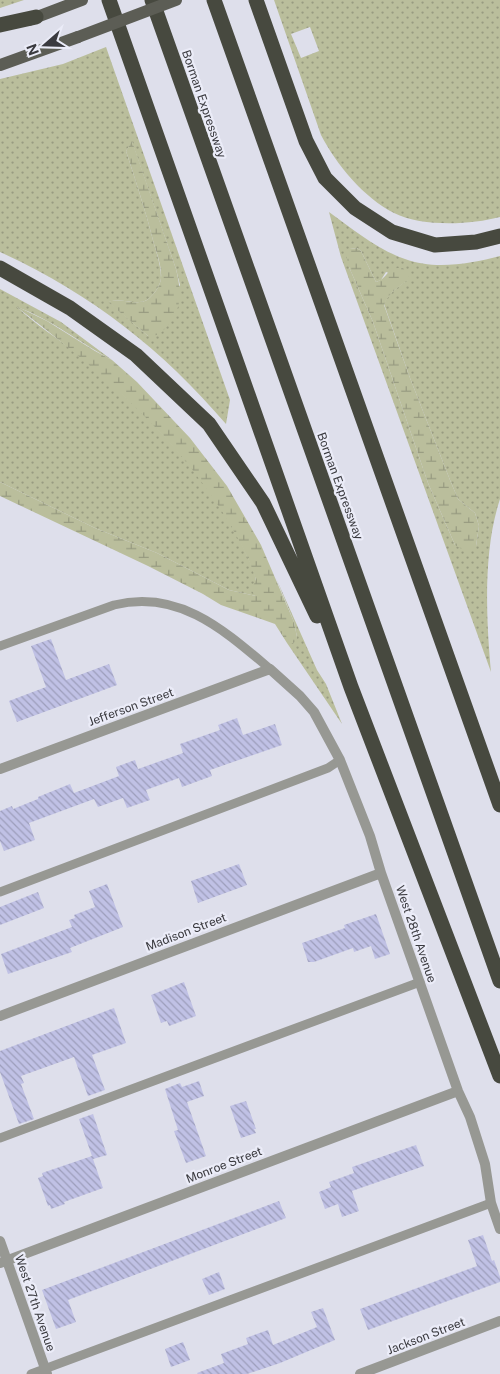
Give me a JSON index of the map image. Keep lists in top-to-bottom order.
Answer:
{
  "streets": {
    "highway": ["Borman Expressway"],
    "street": [
      "Jefferson Street",
      "Madison Street",
      "West 28th Avenue",
      "Monroe Street",
      "West 27th Avenue",
      "Jackson Street"
    ]
  },
  "crossings": [
    ["Jefferson Street", "West 28th Avenue"],
    ["Madison Street", "West 28th Avenue"],
    ["West 28th Avenue", "Monroe Street"],
    ["Monroe Street", "West 27th Avenue"]
  ],
  "north": "left"
}
